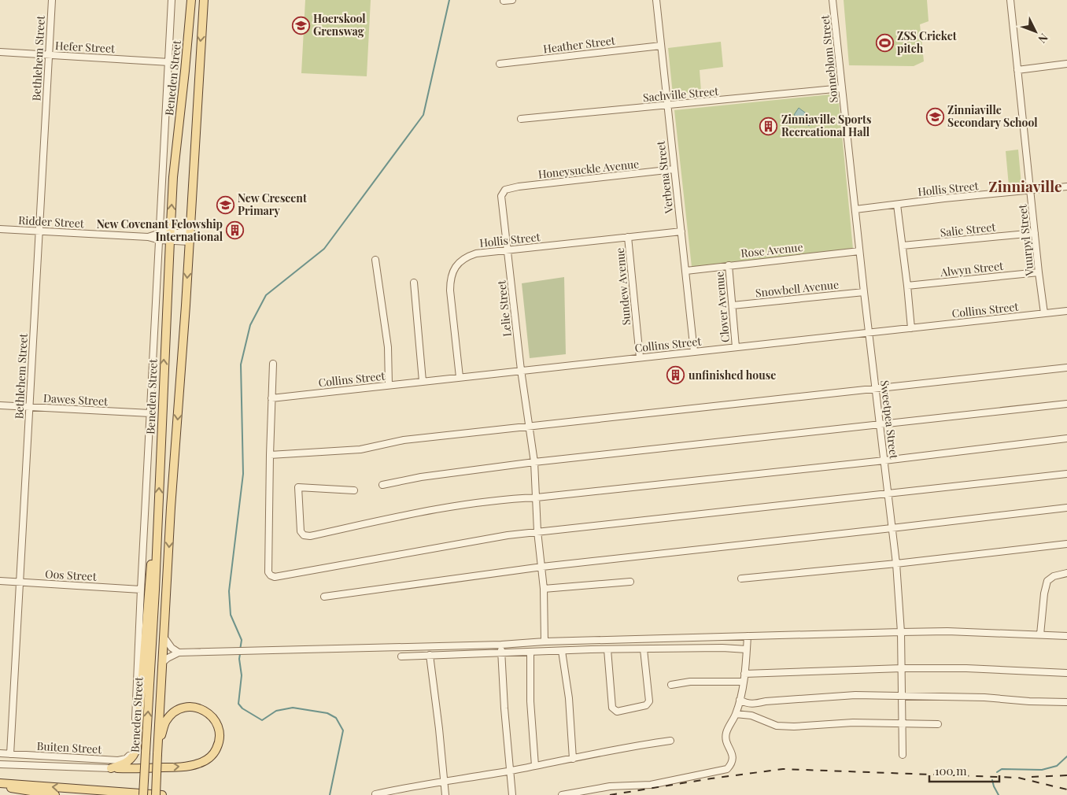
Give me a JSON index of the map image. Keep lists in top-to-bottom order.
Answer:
{
  "streets": {
    "main road": ["Beneden Street"],
    "street": [
      "Heather Street",
      "Hefer Street",
      "Bethlehem Street",
      "Sonneblom Street",
      "Sachville Street",
      "Honeysuckle Avenue",
      "Verbena Street",
      "Hollis Street",
      "Ridder Street",
      "Salie Street",
      "Vuurpyl Street",
      "Rose Avenue",
      "Alwyn Street",
      "Sundew Avenue",
      "Snowbell Avenue",
      "Clover Avenue",
      "Lelie Street",
      "Collins Street",
      "Dawes Street",
      "Sweetpea Street",
      "Oos Street",
      "Buiten Street"
    ]
  },
  "crossings": [
    ["Heather Street", "Verbena Street"],
    ["Hefer Street", "Bethlehem Street"],
    ["Hefer Street", "Beneden Street"],
    ["Bethlehem Street", "Ridder Street"],
    ["Bethlehem Street", "Dawes Street"],
    ["Bethlehem Street", "Oos Street"],
    ["Bethlehem Street", "Buiten Street"],
    ["Sonneblom Street", "Sachville Street"],
    ["Sonneblom Street", "Hollis Street"],
    ["Sonneblom Street", "Sweetpea Street"],
    ["Beneden Street", "Ridder Street"],
    ["Beneden Street", "Dawes Street"],
    ["Beneden Street", "Oos Street"],
    ["Beneden Street", "Buiten Street"],
    ["Sachville Street", "Verbena Street"],
    ["Honeysuckle Avenue", "Verbena Street"],
    ["Honeysuckle Avenue", "Lelie Street"],
    ["Verbena Street", "Hollis Street"],
    ["Verbena Street", "Rose Avenue"],
    ["Verbena Street", "Collins Street"],
    ["Hollis Street", "Vuurpyl Street"],
    ["Hollis Street", "Sundew Avenue"],
    ["Hollis Street", "Lelie Street"],
    ["Hollis Street", "Collins Street"],
    ["Hollis Street", "Sweetpea Street"],
    ["Salie Street", "Vuurpyl Street"],
    ["Vuurpyl Street", "Alwyn Street"],
    ["Vuurpyl Street", "Collins Street"],
    ["Rose Avenue", "Clover Avenue"],
    ["Rose Avenue", "Sweetpea Street"],
    ["Sundew Avenue", "Collins Street"],
    ["Snowbell Avenue", "Clover Avenue"],
    ["Snowbell Avenue", "Sweetpea Street"],
    ["Clover Avenue", "Collins Street"],
    ["Lelie Street", "Collins Street"],
    ["Collins Street", "Sweetpea Street"]
  ],
  "districts": ["Zinniaville"],
  "places": {
    "school or university": ["Hoerskool Grenswag", "Zinniaville Secondary School", "New Crescent Primary"],
    "sports": ["ZSS Cricket pitch"],
    "building": ["Zinniaville Sports Recreational Hall", "New Covenant Felowship International", "unfinished house"]
  },
  "scale_bar": "100 m",
  "north": "bottom right"
}
